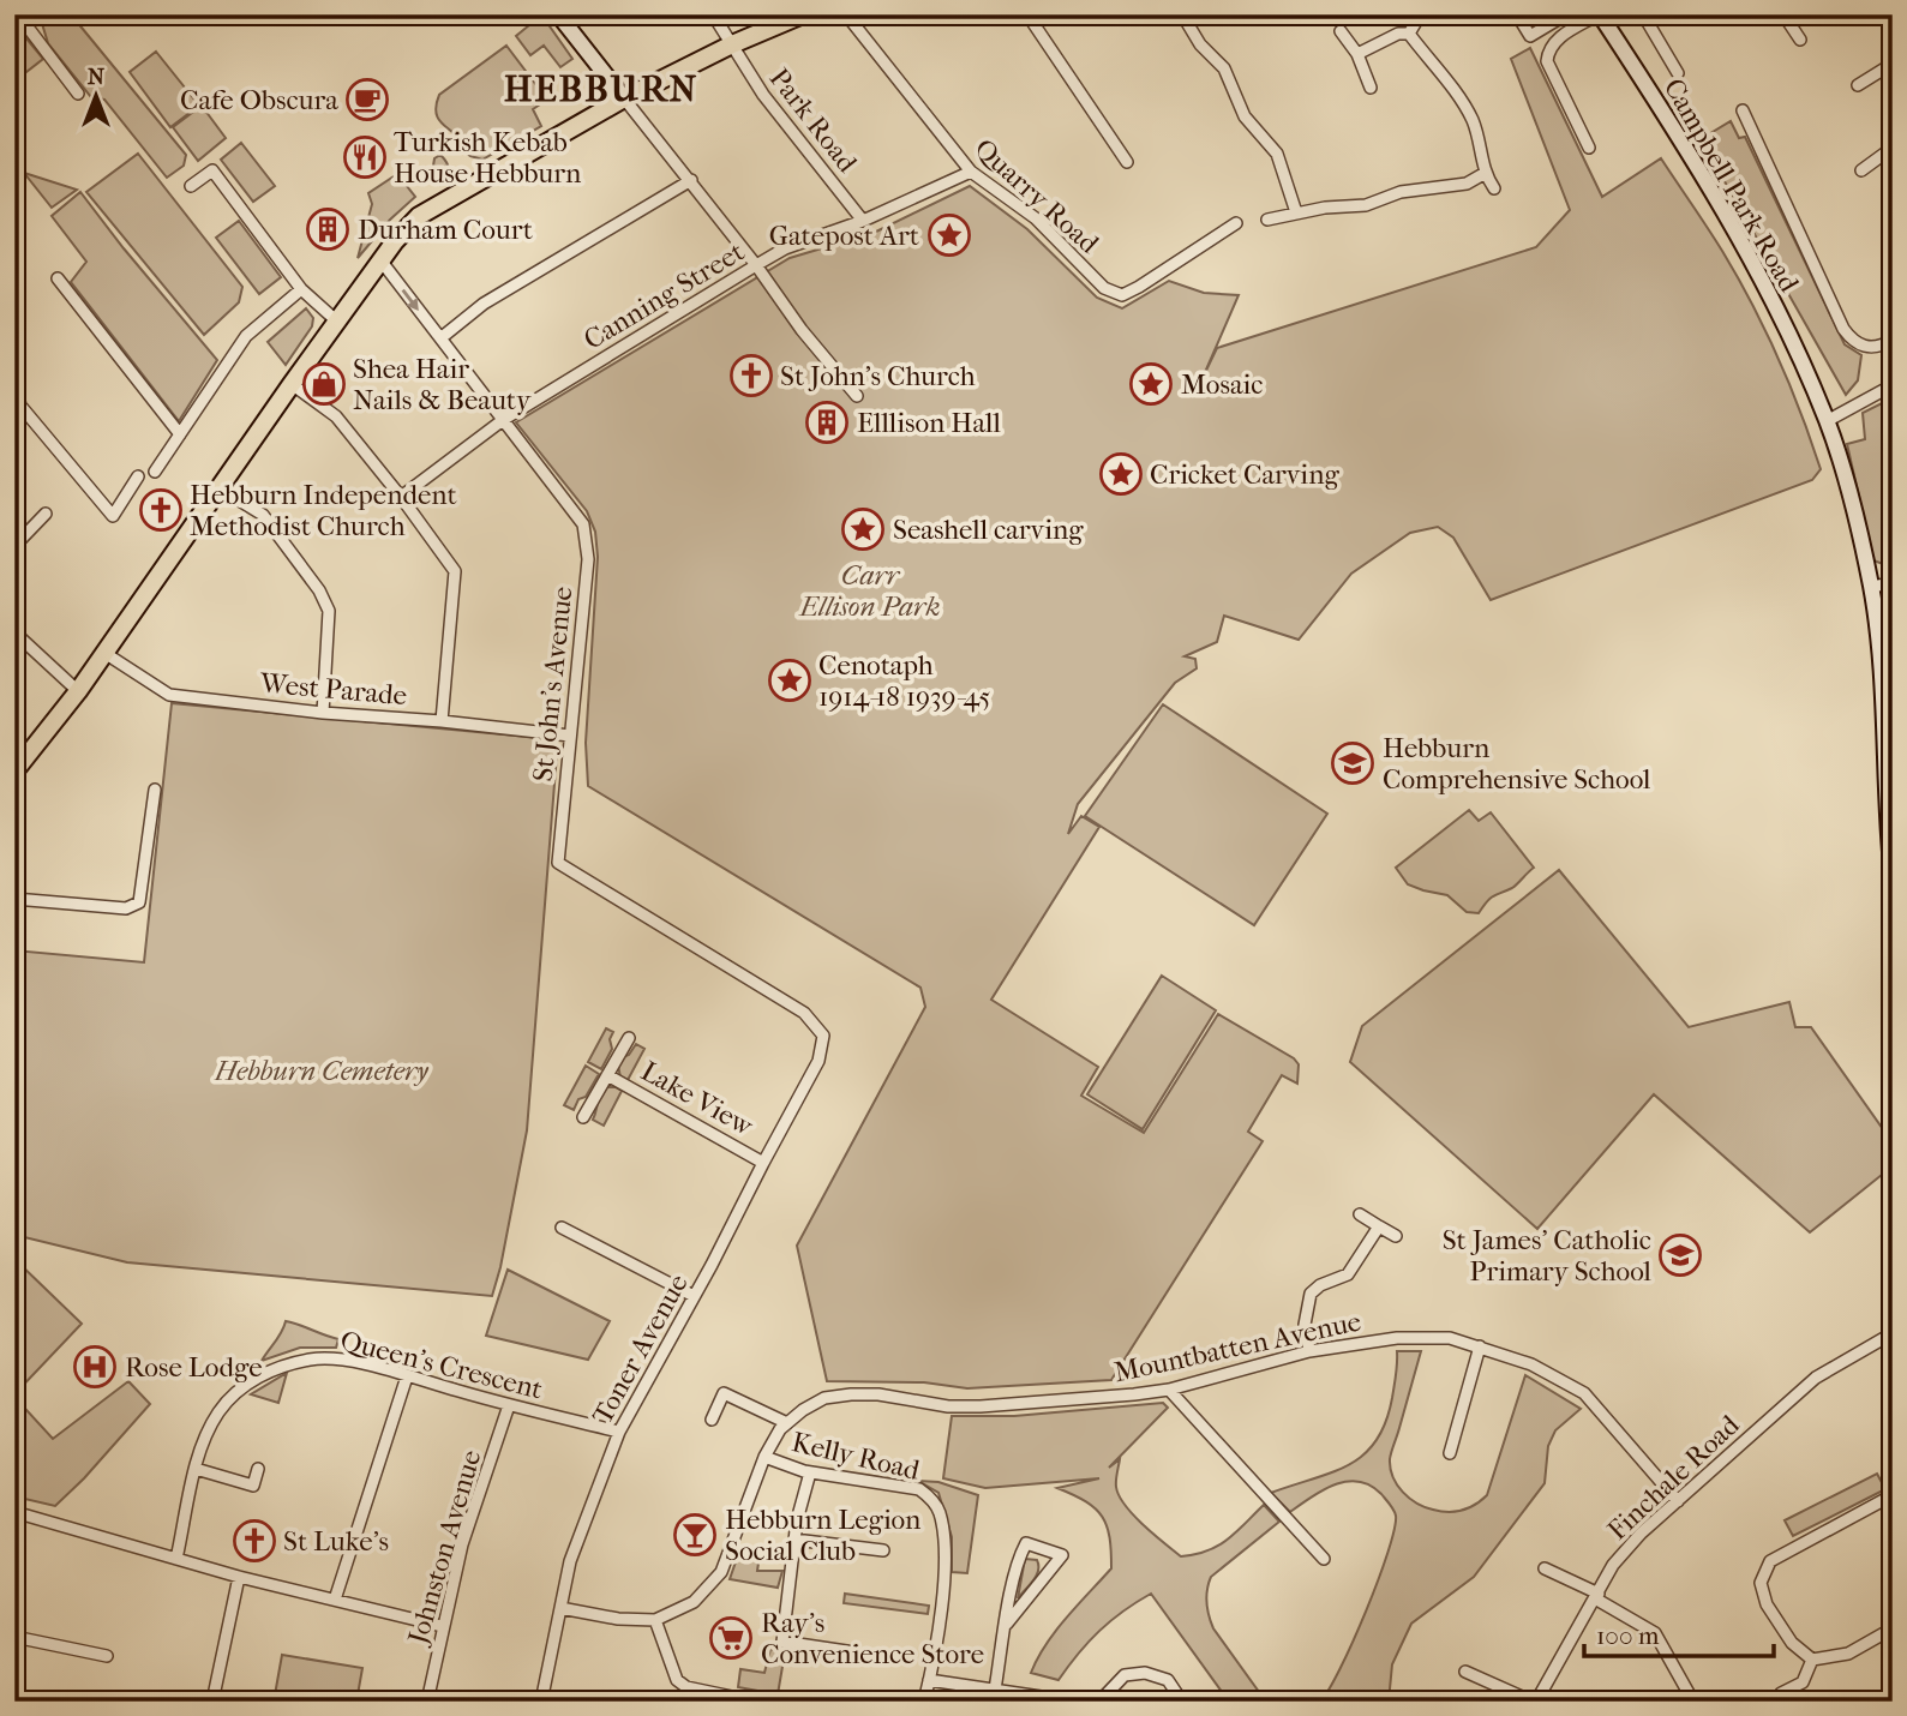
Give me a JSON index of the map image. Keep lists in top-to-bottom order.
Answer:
{
  "streets": {
    "street": [
      "Park Road",
      "Campbell Park Road",
      "Quarry Road",
      "Canning Street",
      "St John's Avenue",
      "West Parade",
      "Lake View",
      "Mountbatten Avenue",
      "Toner Avenue",
      "Queen's Crescent",
      "Kelly Road",
      "Finchale Road",
      "Johnston Avenue"
    ]
  },
  "crossings": [
    ["Park Road", "Canning Street"],
    ["Quarry Road", "Canning Street"],
    ["Canning Street", "St John's Avenue"],
    ["St John's Avenue", "West Parade"],
    ["St John's Avenue", "Toner Avenue"],
    ["Lake View", "Toner Avenue"],
    ["Mountbatten Avenue", "Toner Avenue"],
    ["Mountbatten Avenue", "Kelly Road"],
    ["Mountbatten Avenue", "Finchale Road"],
    ["Toner Avenue", "Queen's Crescent"],
    ["Queen's Crescent", "Johnston Avenue"]
  ],
  "districts": ["HEBBURN"],
  "parks": ["Carr Ellison Park", "Hebburn Cemetery"],
  "places": {
    "cafe": ["Cafe Obscura"],
    "restaurant": ["Turkish Kebab House Hebburn"],
    "building": ["Durham Court", "Elllison Hall"],
    "place": [
      "Gatepost Art",
      "Mosaic",
      "Cricket Carving",
      "Seashell carving",
      "Cenotaph 1914-18 1939-45"
    ],
    "church": ["St John's Church", "Hebburn Independent Methodist Church", "St Luke's"],
    "shop": ["Shea Hair Nails & Beauty"],
    "school or university": ["Hebburn Comprehensive School", "St James' Catholic Primary School"],
    "hospital": ["Rose Lodge"],
    "bar": ["Hebburn Legion Social Club"],
    "supermarket": ["Ray's Convenience Store"]
  },
  "scale_bar": "100 m",
  "north": "top"
}
